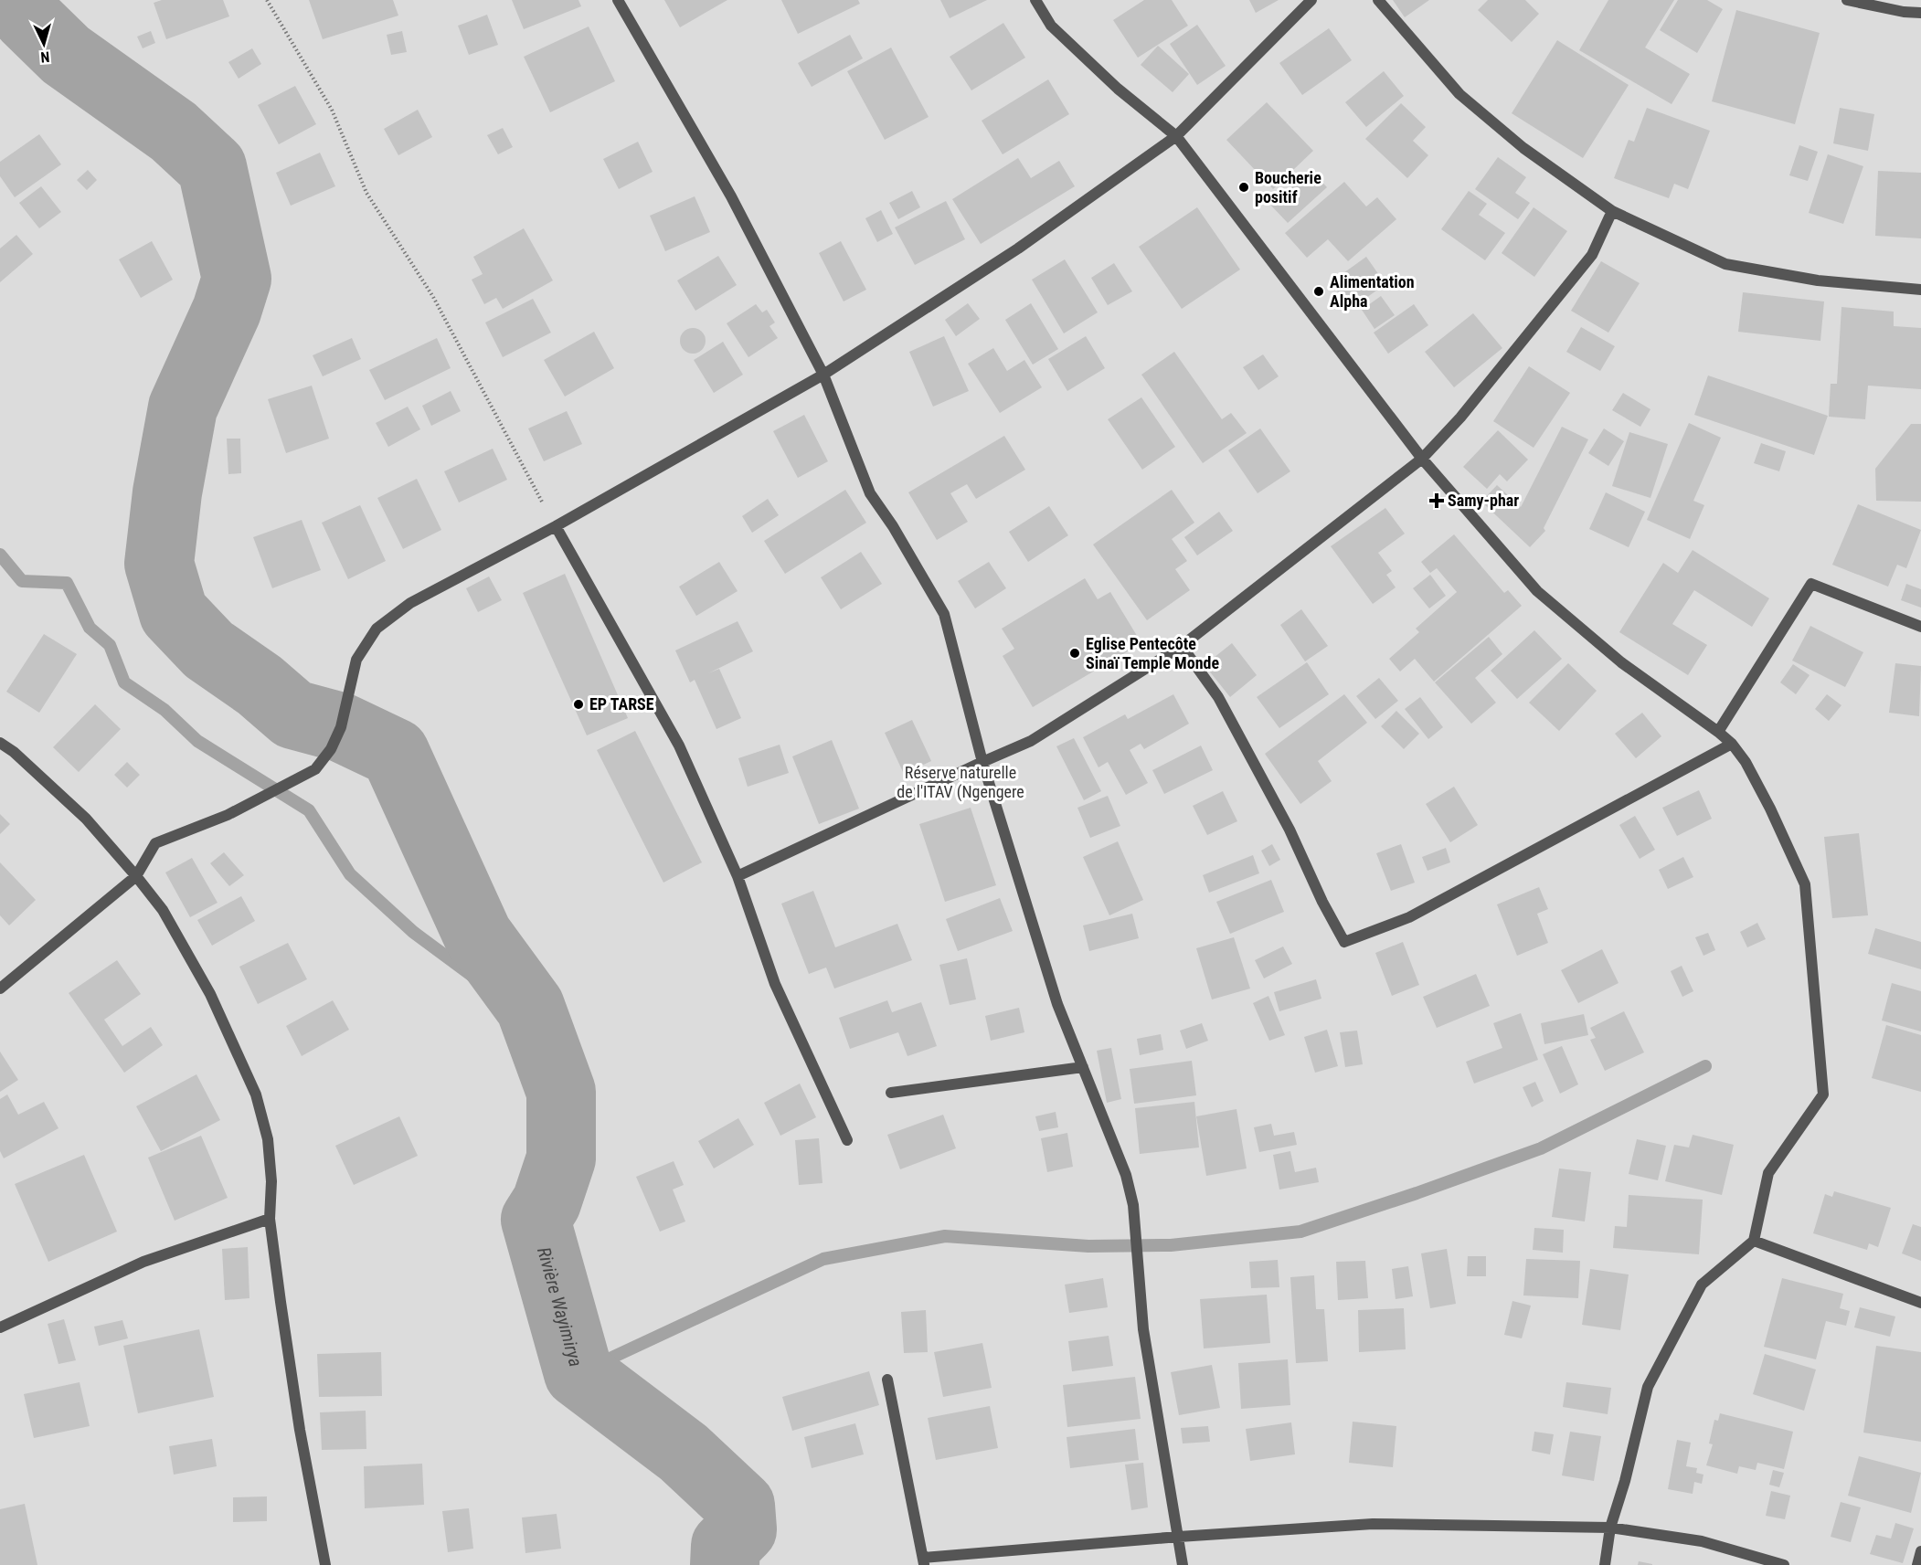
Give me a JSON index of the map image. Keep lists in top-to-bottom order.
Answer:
{
  "water": ["Rivière Wayimirya"],
  "parks": ["Réserve naturelle de l'ITAV (Ngengere"],
  "places": {
    "other": [
      "Boucherie positif",
      "Alimentation Alpha",
      "Eglise Pentecôte Sinaï Temple Monde",
      "EP TARSE"
    ],
    "health": ["Samy-phar"]
  },
  "north": "bottom"
}
